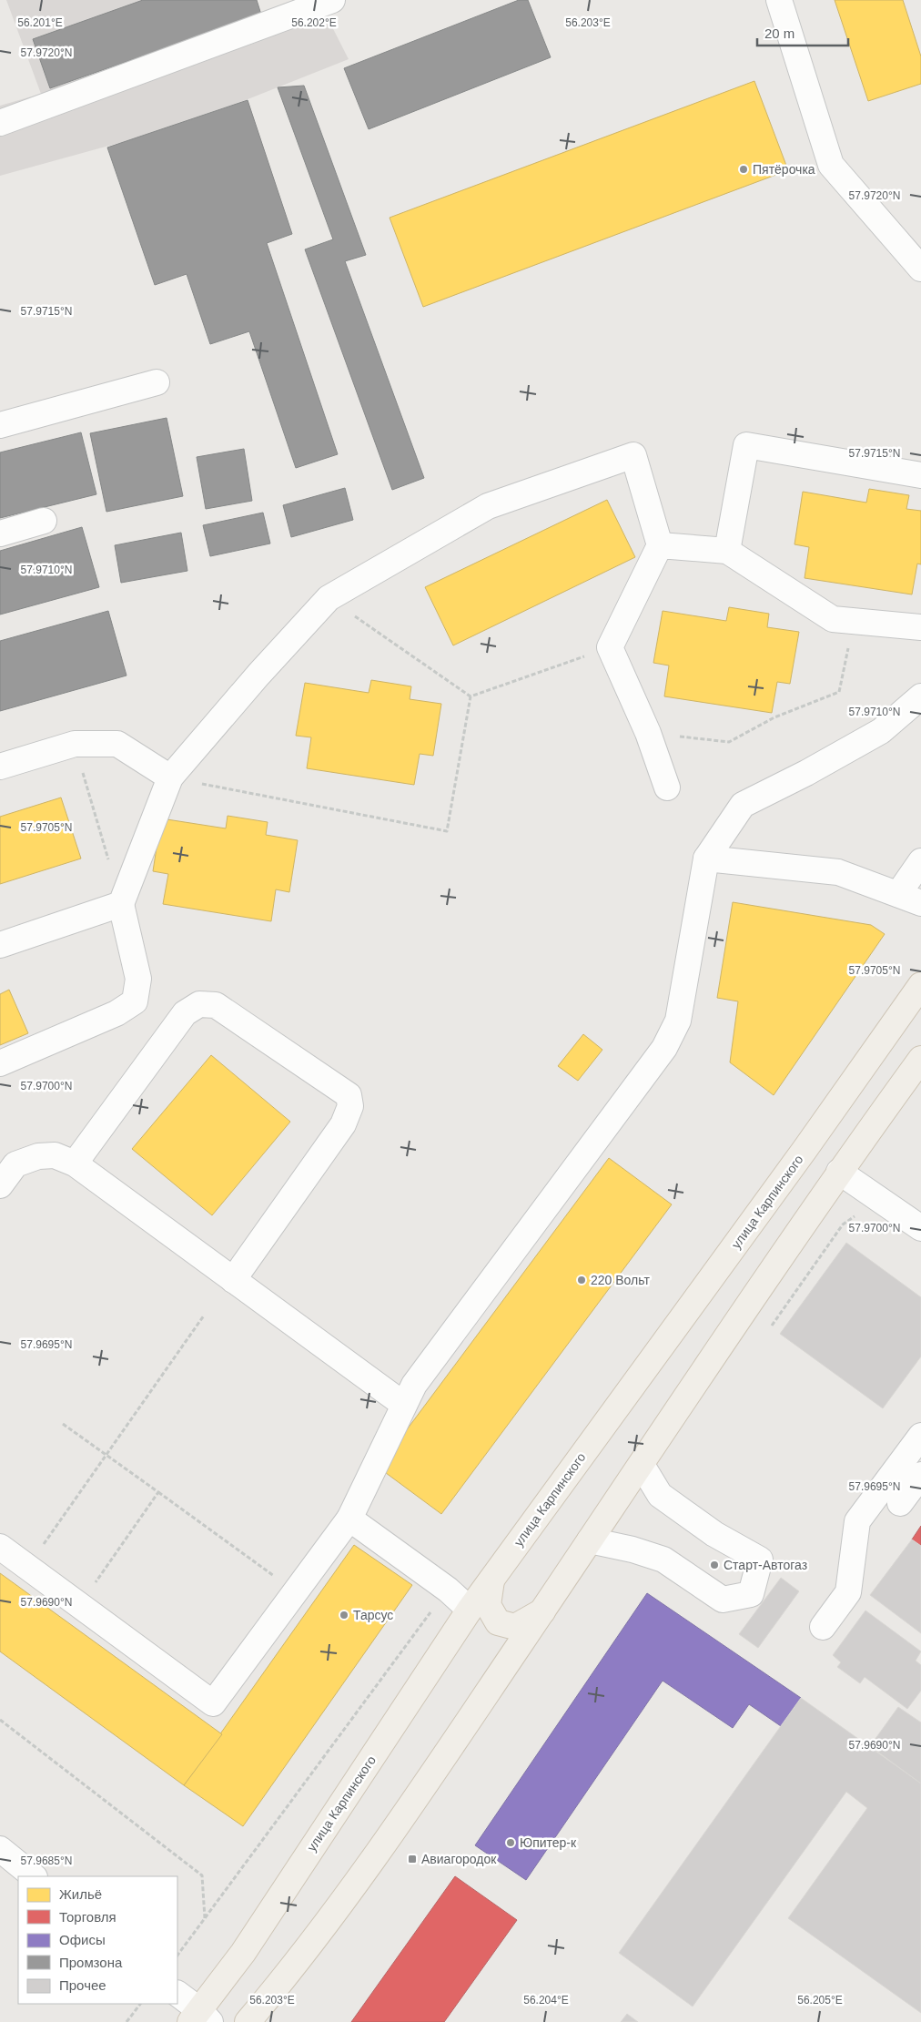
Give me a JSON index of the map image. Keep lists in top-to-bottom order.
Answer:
{
  "streets": {
    "main road": ["улица Карпинского"]
  },
  "places": {
    "other": [
      "Пятёрочка",
      "220 Вольт",
      "Старт-Автогаз",
      "Тарсус",
      "Юпитер-к"
    ],
    "transit": ["Авиагородок"]
  },
  "legend": [
    "Жильё",
    "Торговля",
    "Офисы",
    "Промзона",
    "Прочее"
  ],
  "scale_bar": "20 m",
  "coordinates": [
    "56.201°E",
    "56.202°E",
    "56.203°E",
    "57.9720°N",
    "57.9715°N",
    "57.9710°N",
    "57.9705°N",
    "57.9700°N",
    "57.9695°N",
    "57.9690°N",
    "57.9685°N",
    "56.204°E",
    "56.205°E"
  ]
}
